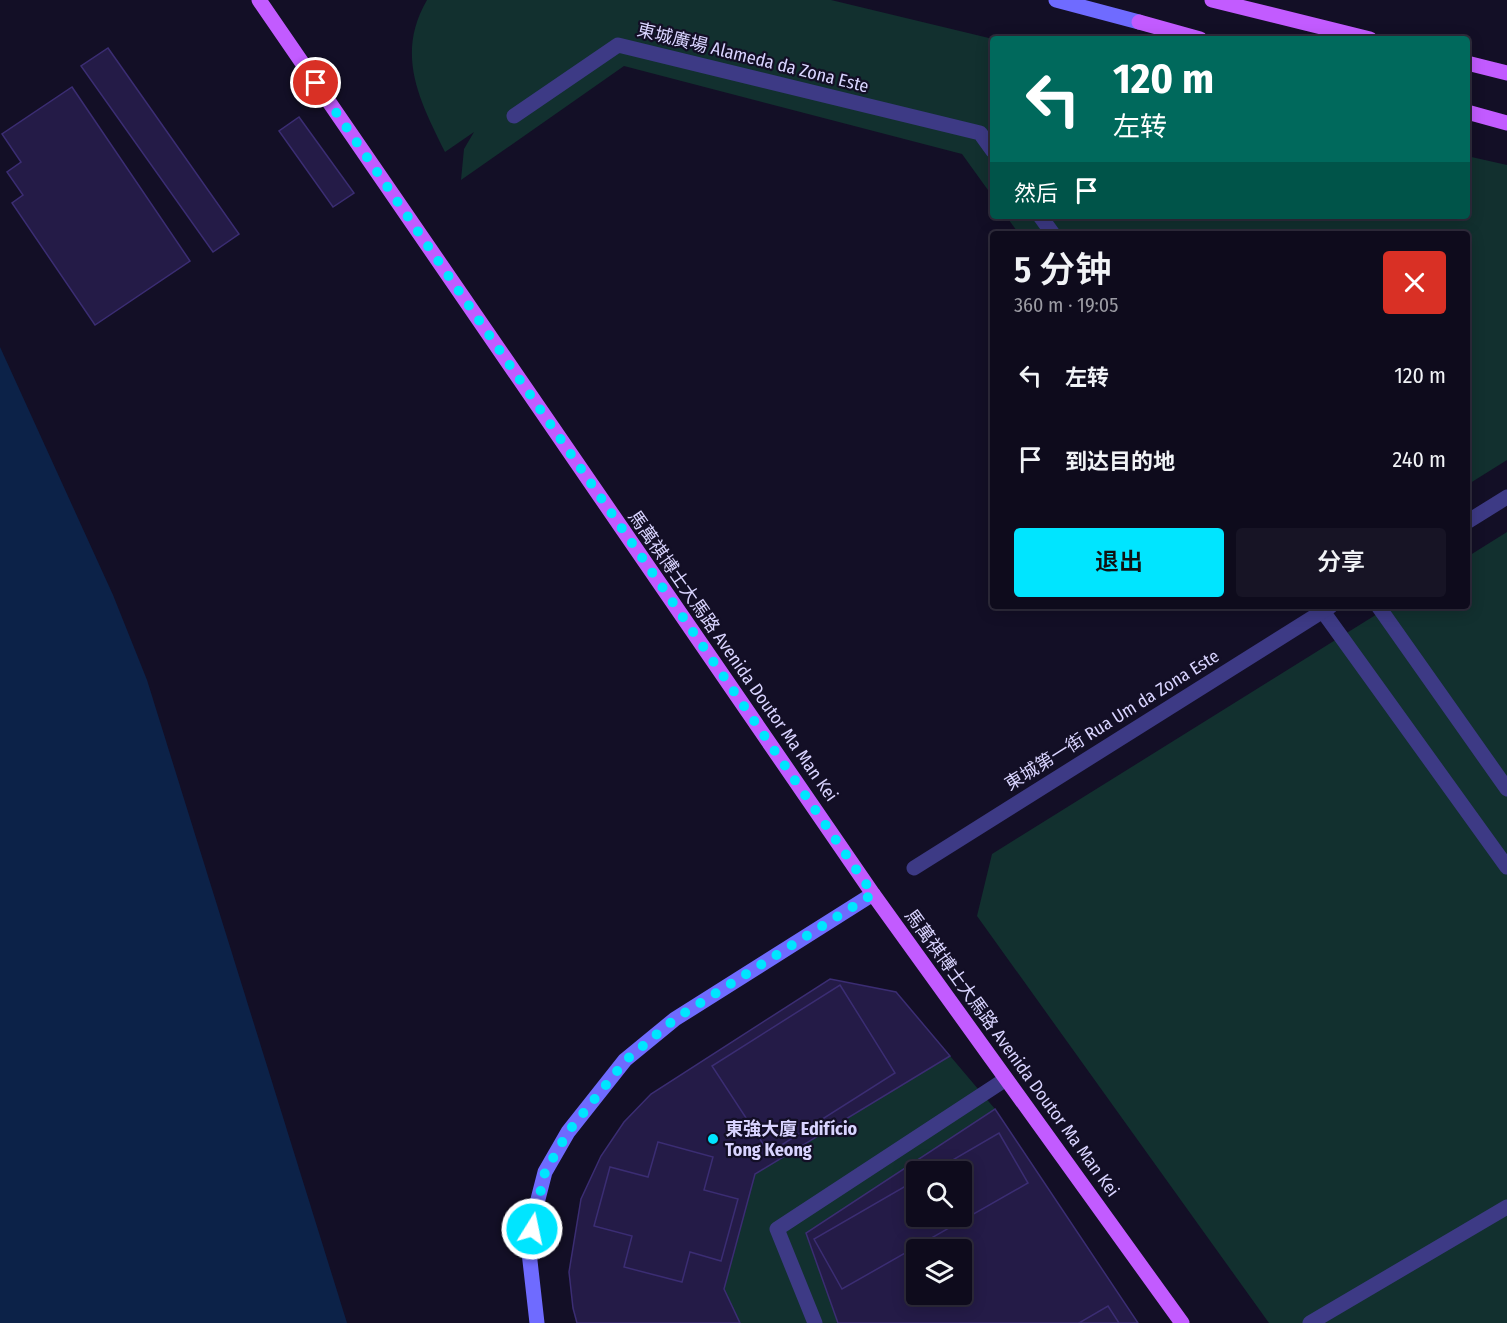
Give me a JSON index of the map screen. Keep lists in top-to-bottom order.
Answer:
{
  "streets": {
    "main road": ["馬萬祺博士大馬路 Avenida Doutor Ma Man Kei"],
    "street": ["東城廣場 Alameda da Zona Este", "東城第一街 Rua Um da Zona Este"]
  },
  "places": ["東強大廈 Edifício Tong Keong"],
  "page": {
    "turn": ["120 m", "左转"],
    "then": "然后",
    "heading": ["5 分钟", "360 m · 19:05"],
    "list": [
      {
        "name": "左转",
        "value": "120 m"
      },
      {
        "name": "到达目的地",
        "value": "240 m"
      }
    ],
    "buttons": ["退出", "分享"]
  }
}
